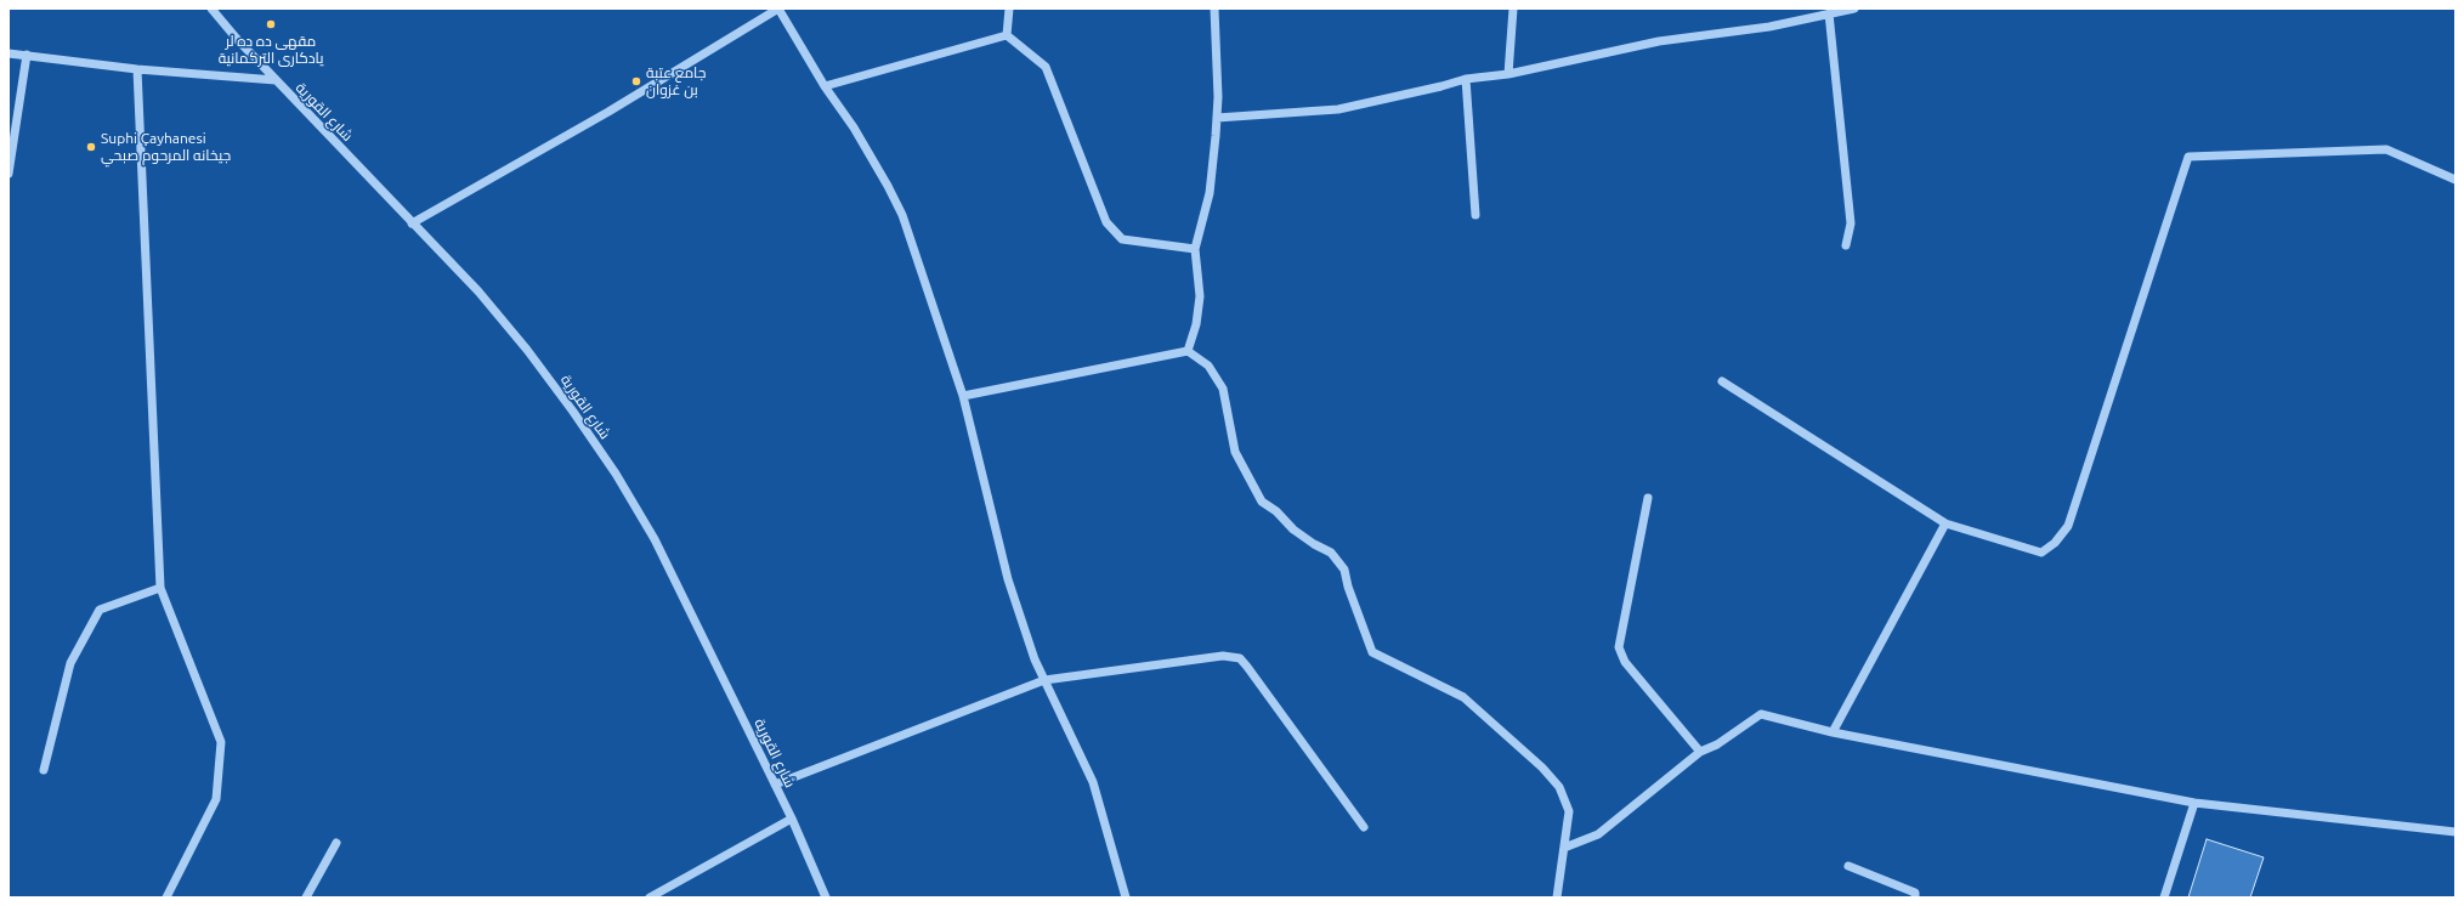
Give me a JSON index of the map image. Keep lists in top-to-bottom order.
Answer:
{
  "streets": {
    "street": ["شارع القورية"]
  },
  "places": ["مقهى ده ده لر يادكارى التركمانية", "جامع عتبة بن غزوان", "Suphi Çayhanesi جيخانه المرحوم صبحي"]
}
